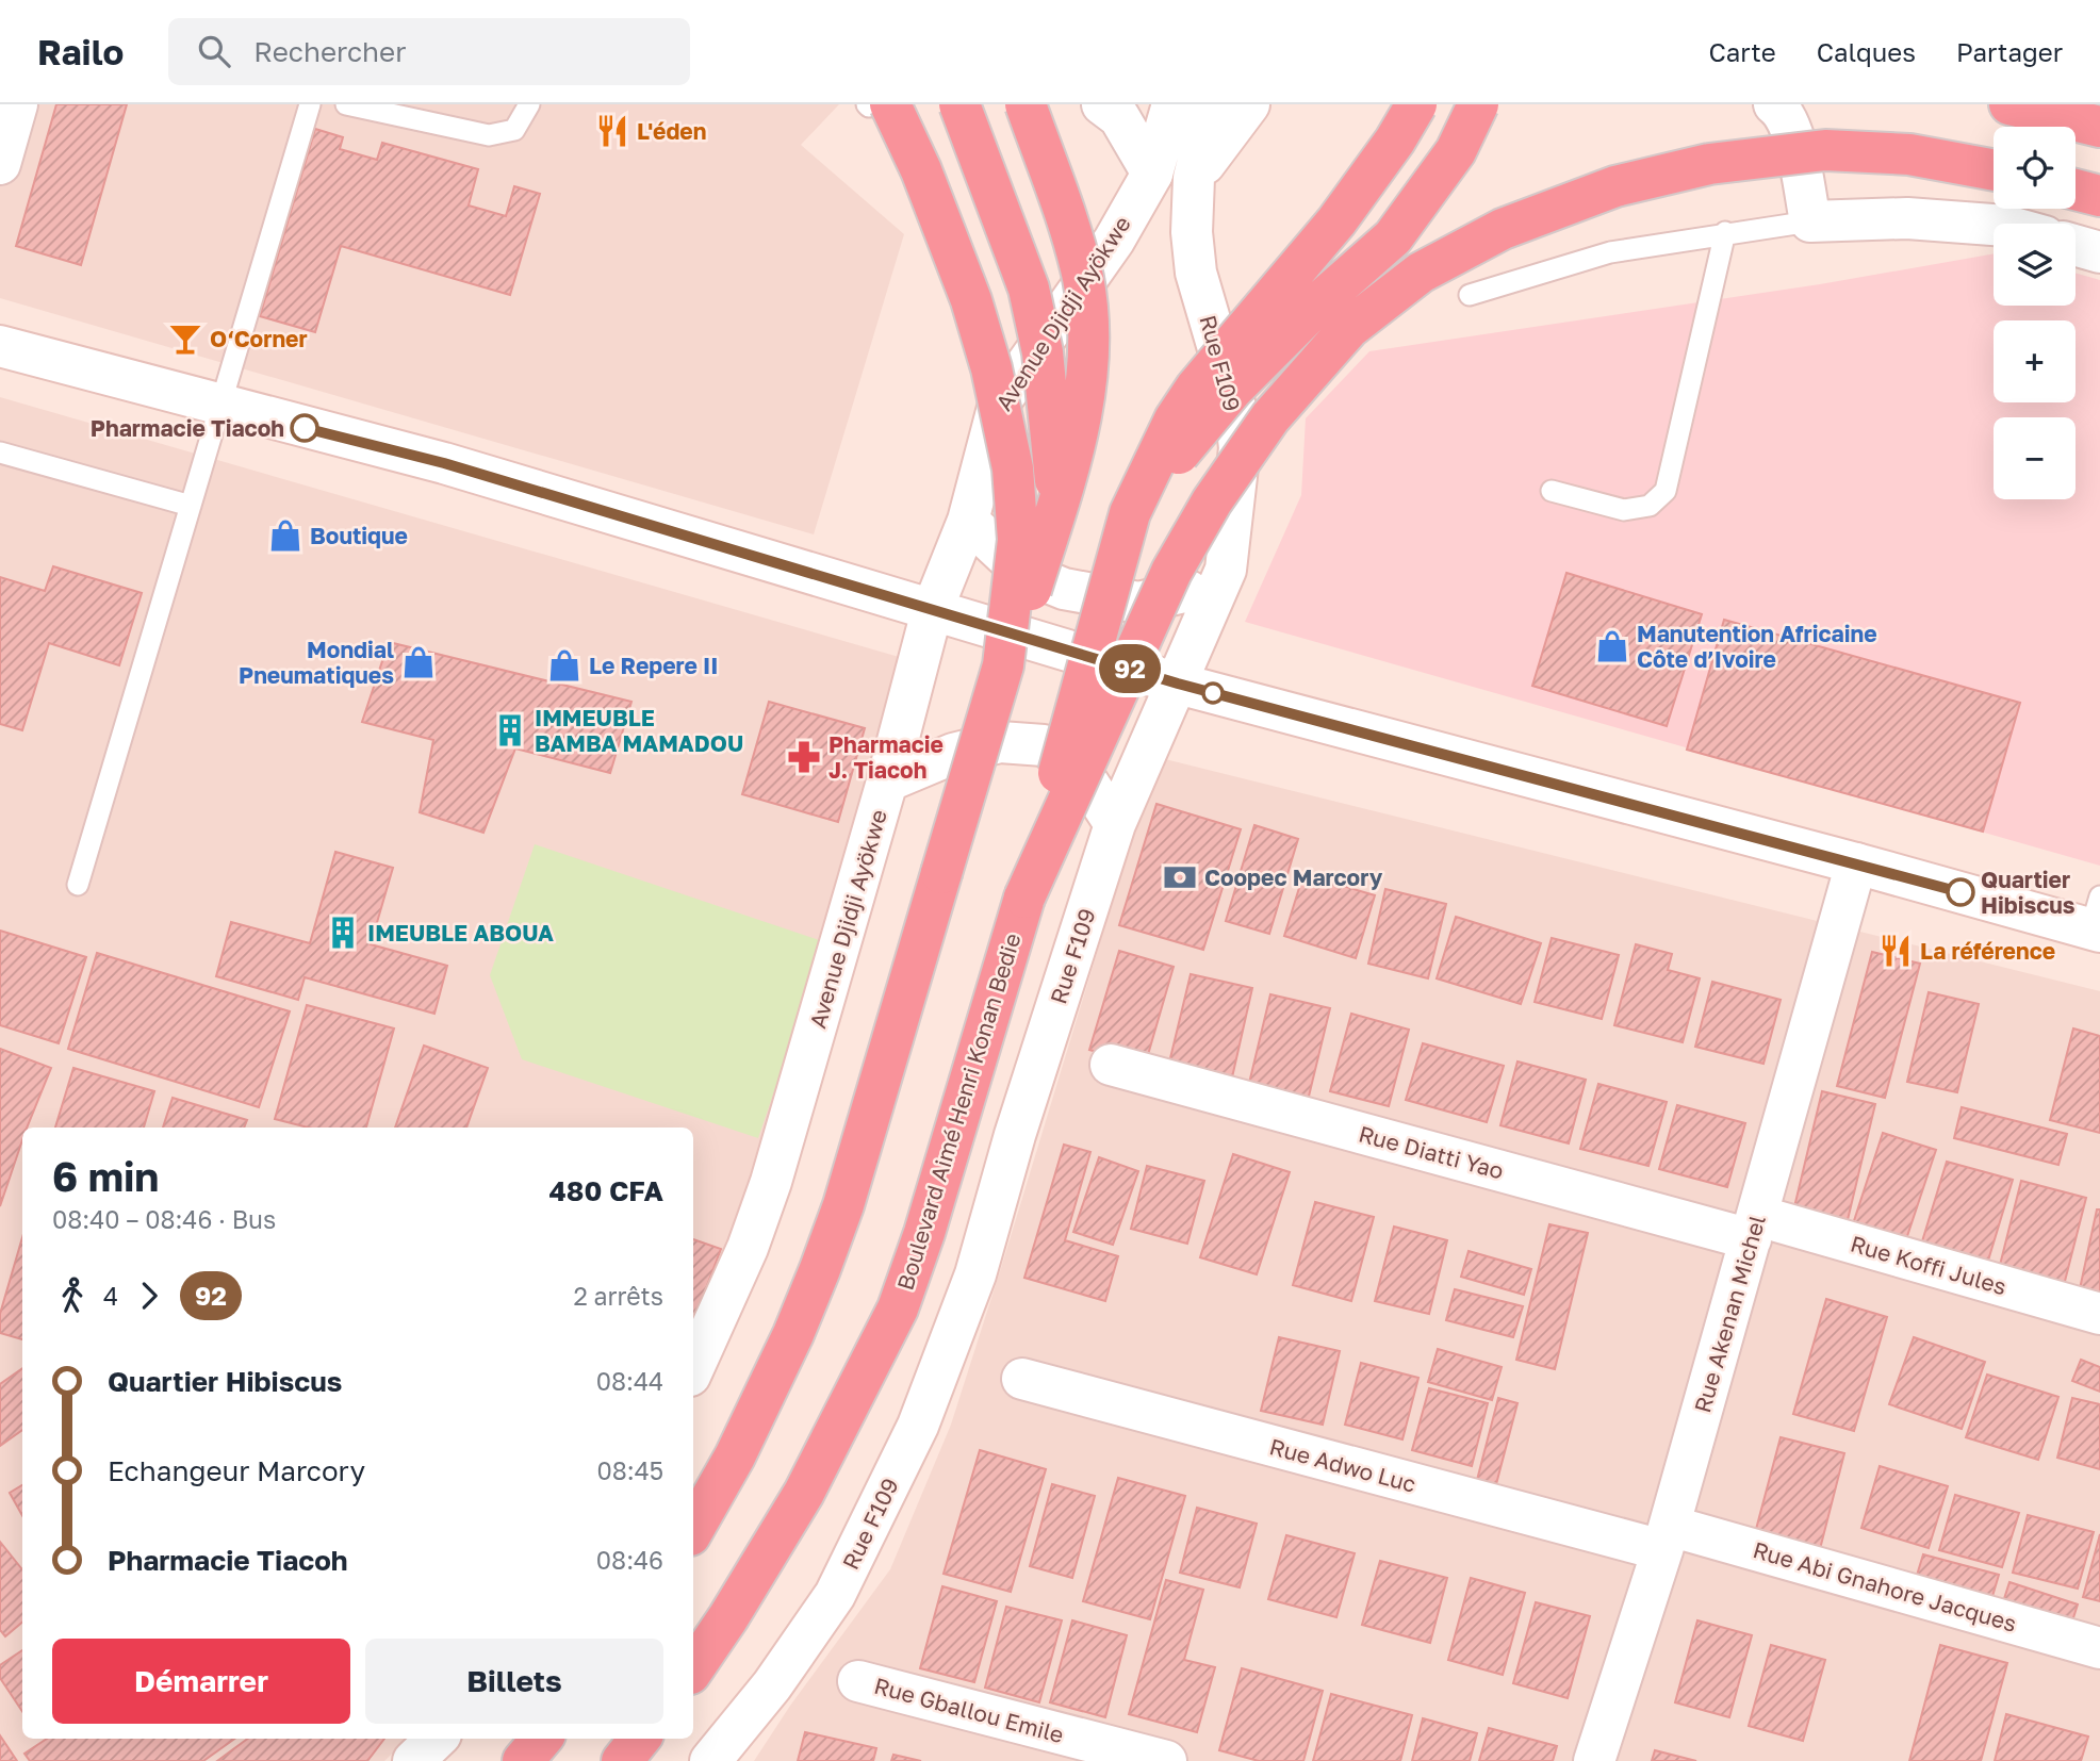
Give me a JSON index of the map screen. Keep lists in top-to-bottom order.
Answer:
{
  "streets": {
    "highway": ["Boulevard Aimé Henri Konan Bedie"],
    "street": [
      "Avenue Djidji Ayökwe",
      "Rue F109",
      "Rue Diatti Yao",
      "Rue Koffi Jules",
      "Rue Akenan Michel",
      "Rue Adwo Luc",
      "Rue Abi Gnahore Jacques",
      "Rue Gballou Emile"
    ]
  },
  "crossings": [
    ["Rue Diatti Yao", "Rue Koffi Jules"],
    ["Rue Diatti Yao", "Rue Akenan Michel"],
    ["Rue Koffi Jules", "Rue Akenan Michel"],
    ["Rue Akenan Michel", "Rue Adwo Luc"],
    ["Rue Akenan Michel", "Rue Abi Gnahore Jacques"],
    ["Rue Adwo Luc", "Rue Abi Gnahore Jacques"]
  ],
  "places": {
    "restaurant": ["L'éden", "La référence"],
    "bar": ["O‘Corner"],
    "other": ["Pharmacie Tiacoh", "Quartier Hibiscus"],
    "shop": [
      "Boutique",
      "Manutention Africaine Côte d’Ivoire",
      "Mondial Pneumatiques",
      "Le Repere II"
    ],
    "building": ["IMMEUBLE BAMBA MAMADOU", "IMEUBLE ABOUA"],
    "pharmacy": ["Pharmacie J. Tiacoh"],
    "bank": ["Coopec Marcory"]
  },
  "lines": ["bus line 92"],
  "page": {
    "header": "Railo",
    "search": "Rechercher",
    "nav": ["Carte", "Calques", "Partager"],
    "on_map": "92",
    "map_buttons": ["+", "−"],
    "heading": ["6 min", "08:40 – 08:46 · Bus", "480 CFA"],
    "legs": ["4", "92", "2 arrêts"],
    "list": [
      {
        "name": "Quartier Hibiscus",
        "value": "08:44"
      },
      {
        "name": "Echangeur Marcory",
        "value": "08:45"
      },
      {
        "name": "Pharmacie Tiacoh",
        "value": "08:46"
      }
    ],
    "buttons": ["Démarrer", "Billets"]
  }
}
